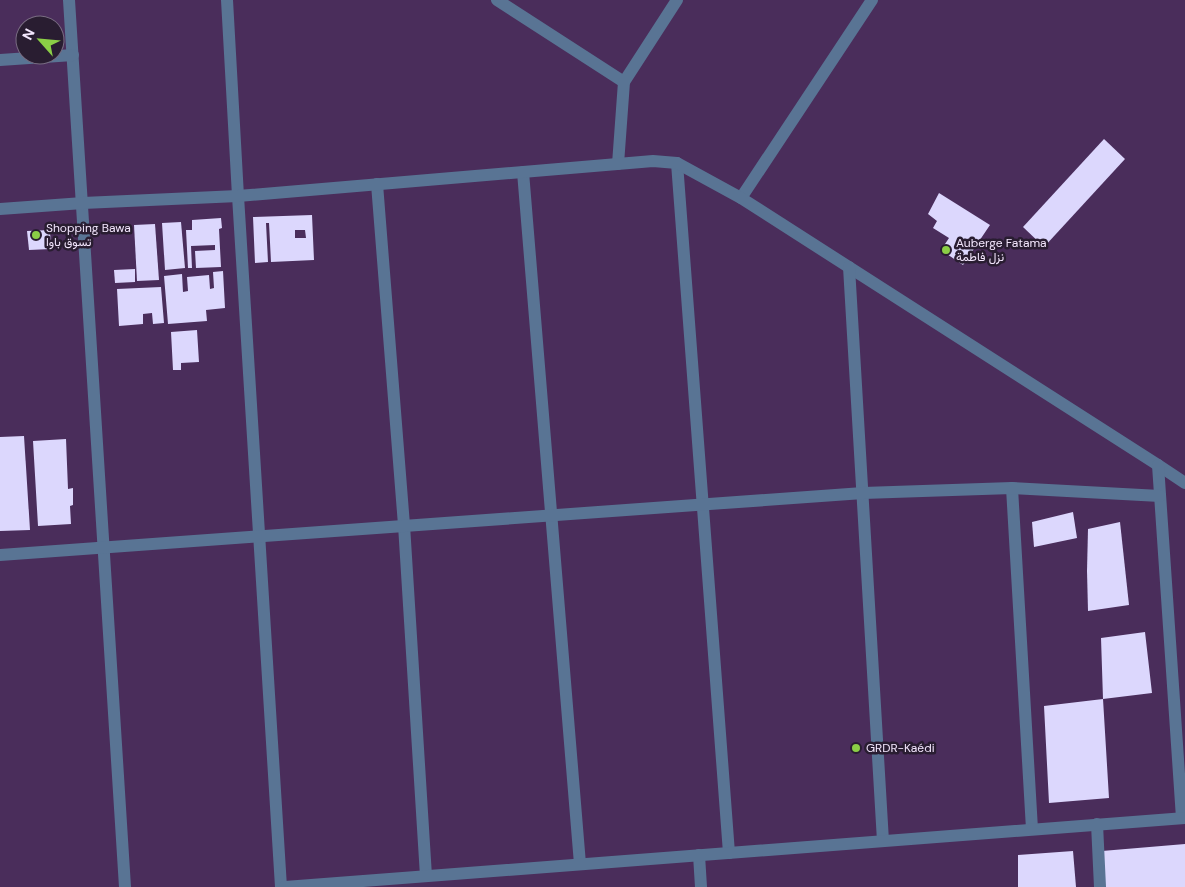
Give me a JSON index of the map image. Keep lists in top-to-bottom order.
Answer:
{
  "places": ["Shopping Bawa تسوق باوا", "Auberge Fatama نزل فاطمة", "GRDR-Kaédi"],
  "north": "top left"
}
